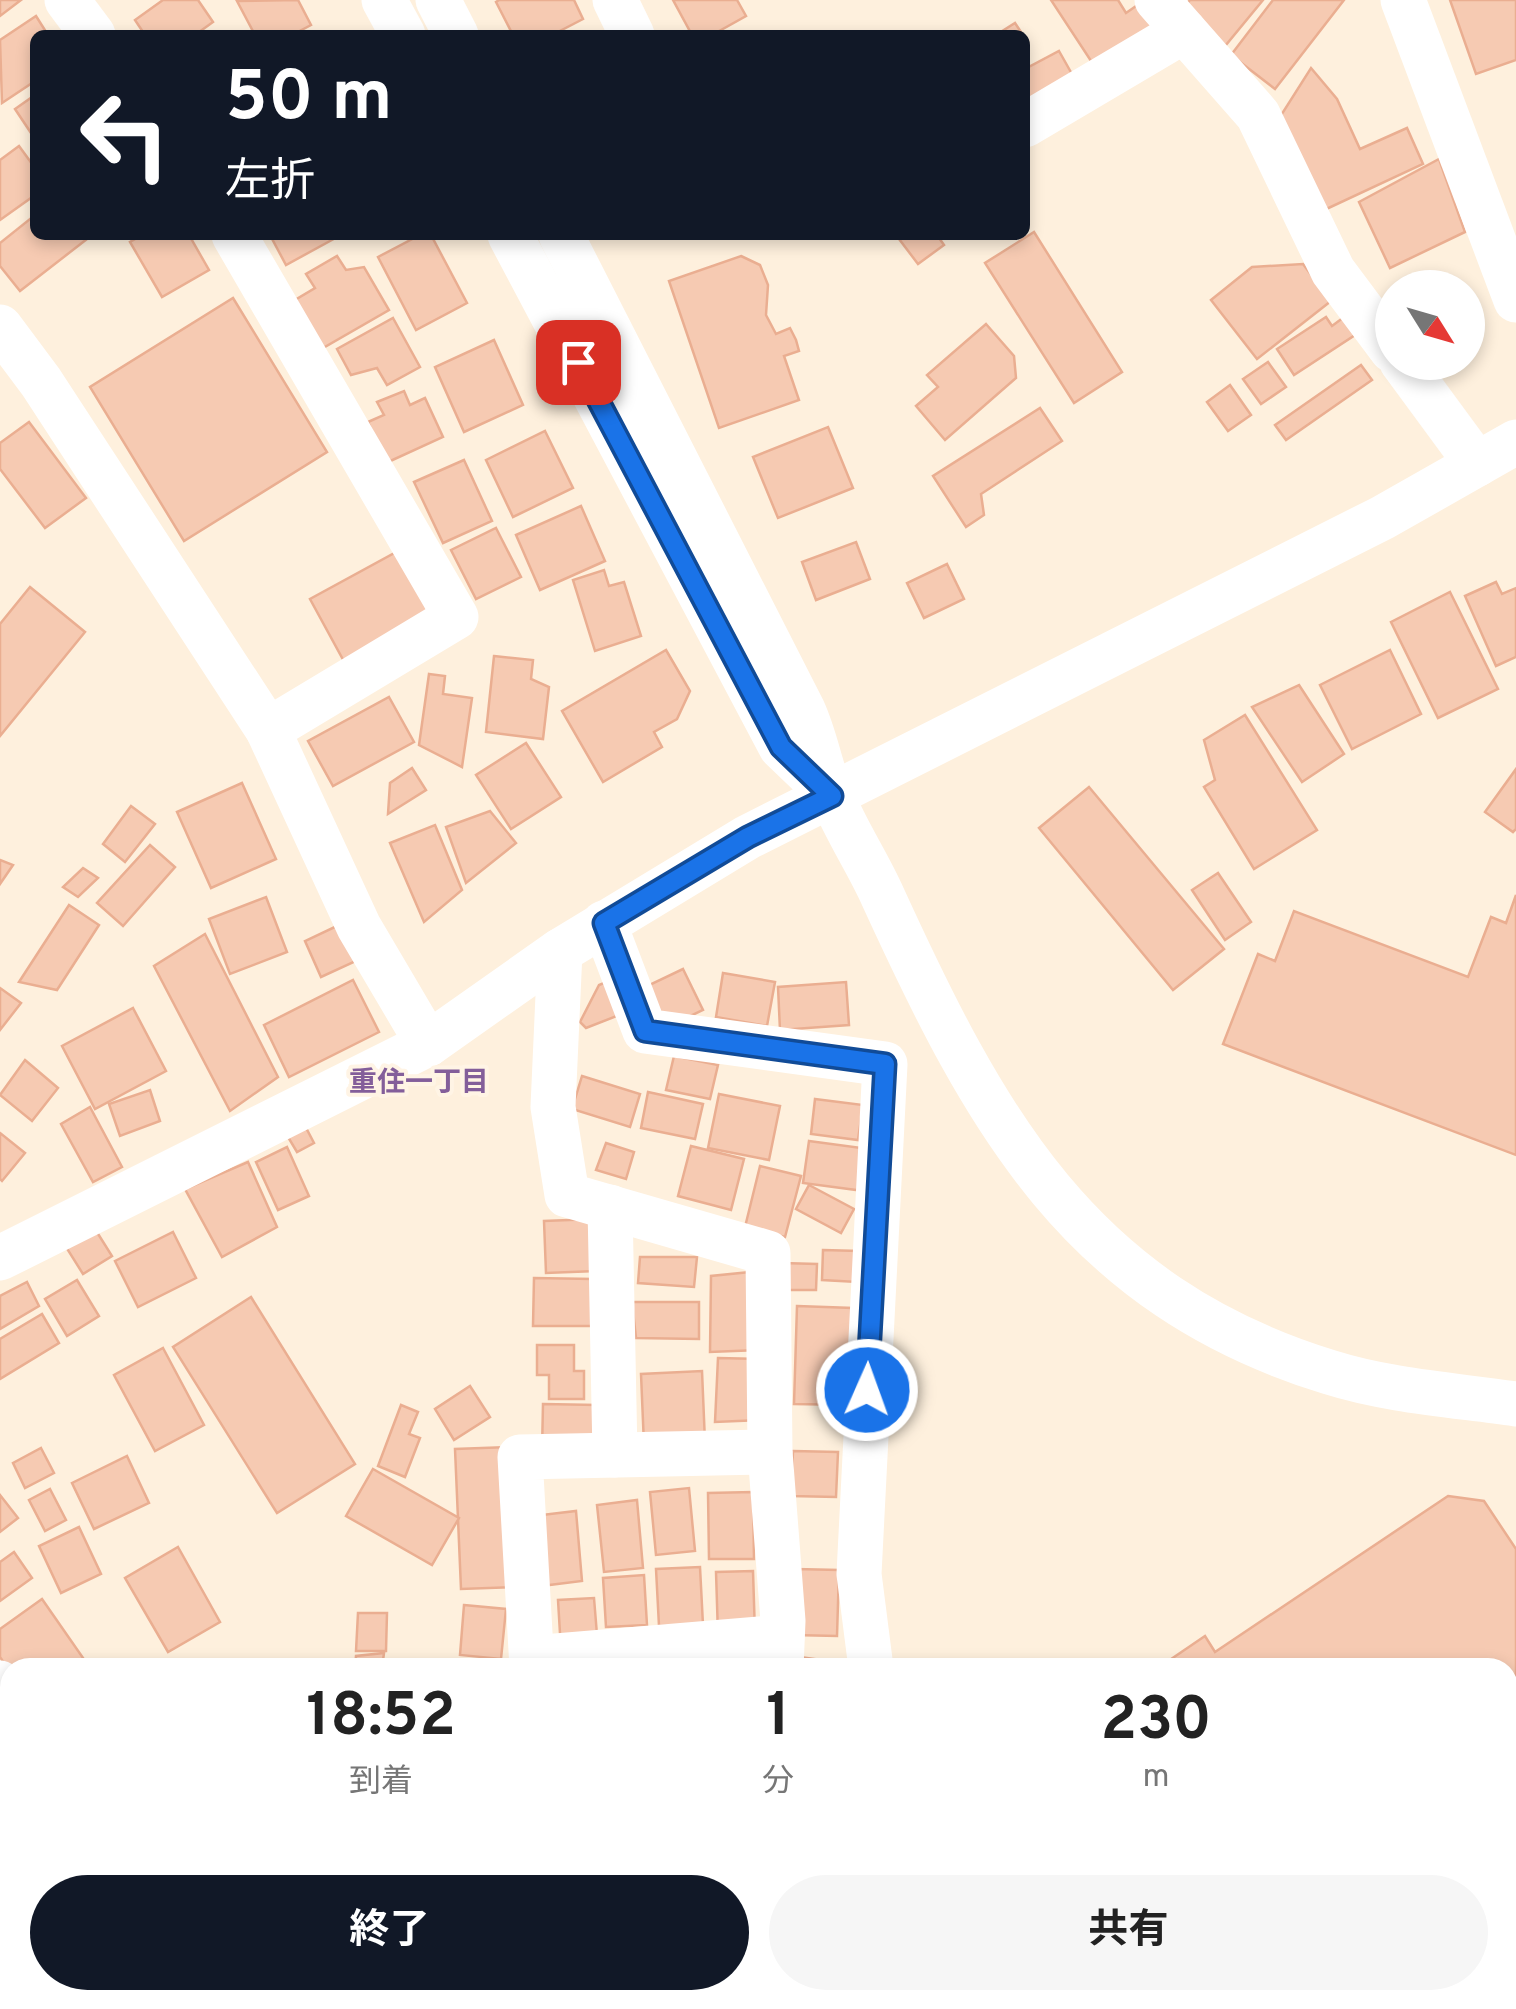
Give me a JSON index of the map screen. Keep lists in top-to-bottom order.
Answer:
{
  "districts": ["重住一丁目"],
  "north": "bottom right",
  "page": {
    "turn": ["50 m", "左折"],
    "eta": [
      "18:52",
      "到着",
      "1",
      "分",
      "230",
      "m"
    ],
    "buttons": ["終了", "共有"]
  }
}
